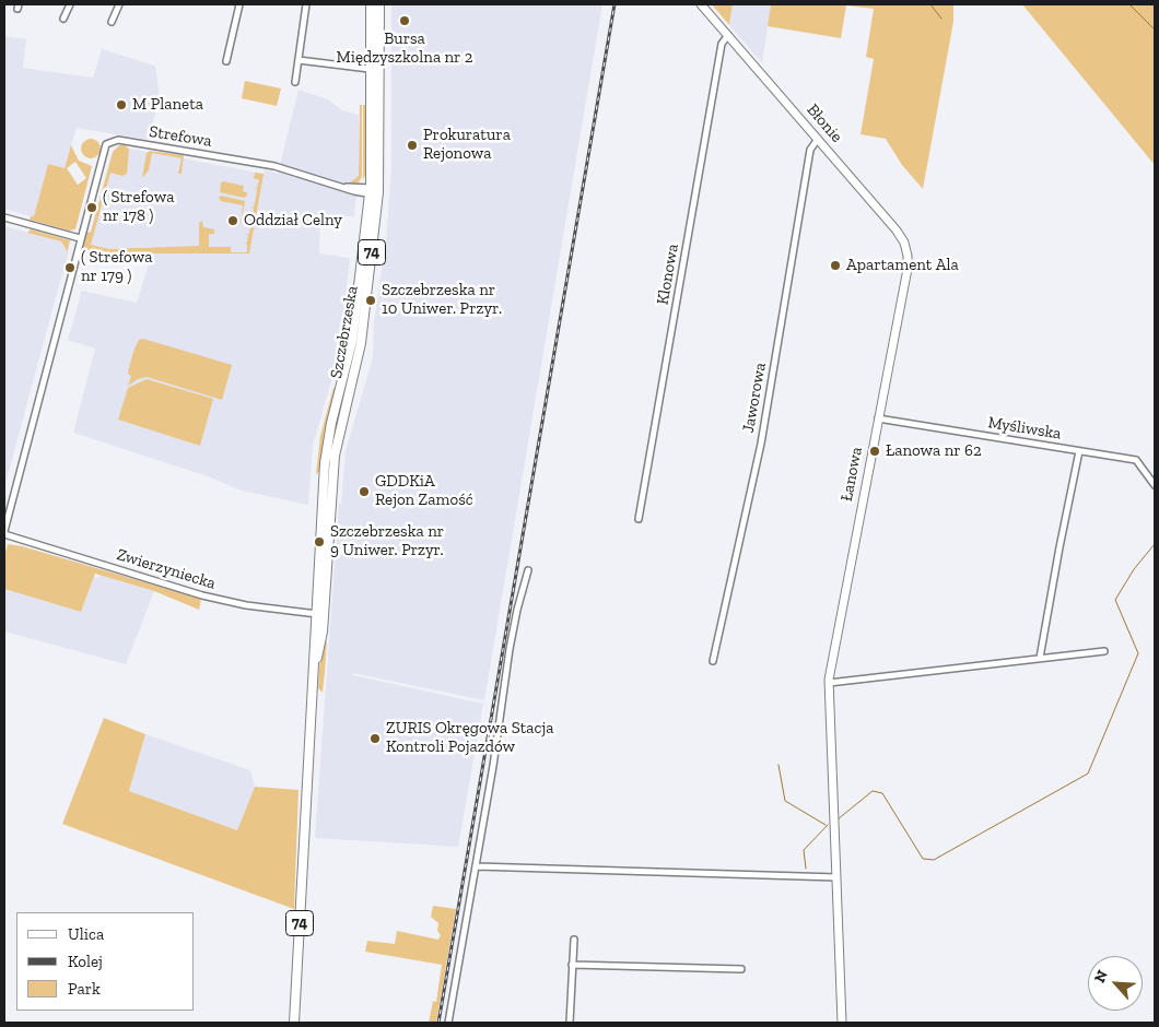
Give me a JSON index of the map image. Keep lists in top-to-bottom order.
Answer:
{
  "streets": {
    "main road": ["74", "Szczebrzeska"],
    "street": [
      "Błonie",
      "Strefowa",
      "Klonowa",
      "Jaworowa",
      "Myśliwska",
      "Łanowa",
      "Zwierzyniecka"
    ]
  },
  "crossings": [
    ["Błonie", "Klonowa"],
    ["Błonie", "Jaworowa"],
    ["Błonie", "Łanowa"],
    ["Strefowa", "Szczebrzeska"],
    ["Strefowa", "Zwierzyniecka"],
    ["Szczebrzeska", "Zwierzyniecka"],
    ["Myśliwska", "Łanowa"]
  ],
  "places": [
    "Bursa Międzyszkolna nr 2",
    "M Planeta",
    "Prokuratura Rejonowa",
    "( Strefowa nr 178 )",
    "Oddział Celny",
    "Apartament Ala",
    "( Strefowa nr 179 )",
    "Szczebrzeska nr 10 Uniwer. Przyr.",
    "Łanowa nr 62",
    "GDDKiA Rejon Zamość",
    "Szczebrzeska nr 9 Uniwer. Przyr.",
    "ZURIS Okręgowa Stacja Kontroli Pojazdów"
  ],
  "legend": ["Ulica", "Kolej", "Park"],
  "north": "top left"
}
